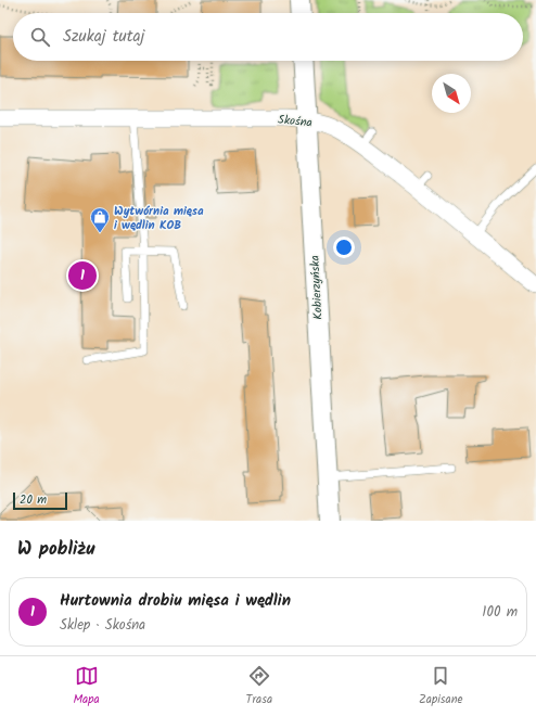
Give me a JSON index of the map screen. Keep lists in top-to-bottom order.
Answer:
{
  "streets": {
    "street": ["Skośna", "Kobierzyńska"]
  },
  "crossings": [
    ["Skośna", "Kobierzyńska"]
  ],
  "places": {
    "shop": ["Wytwórnia mięsa i wędlin KOB"]
  },
  "scale_bar": "20 m",
  "north": "bottom right",
  "page": {
    "search": "Szukaj tutaj",
    "pins": "1",
    "scale": "20 m",
    "heading": "W pobliżu",
    "list": [
      {
        "mark": "1",
        "name": "Hurtownia drobiu mięsa i wędlin",
        "note": "Sklep · Skośna",
        "value": "100 m"
      }
    ],
    "nav": ["Mapa", "Trasa", "Zapisane"]
  }
}
